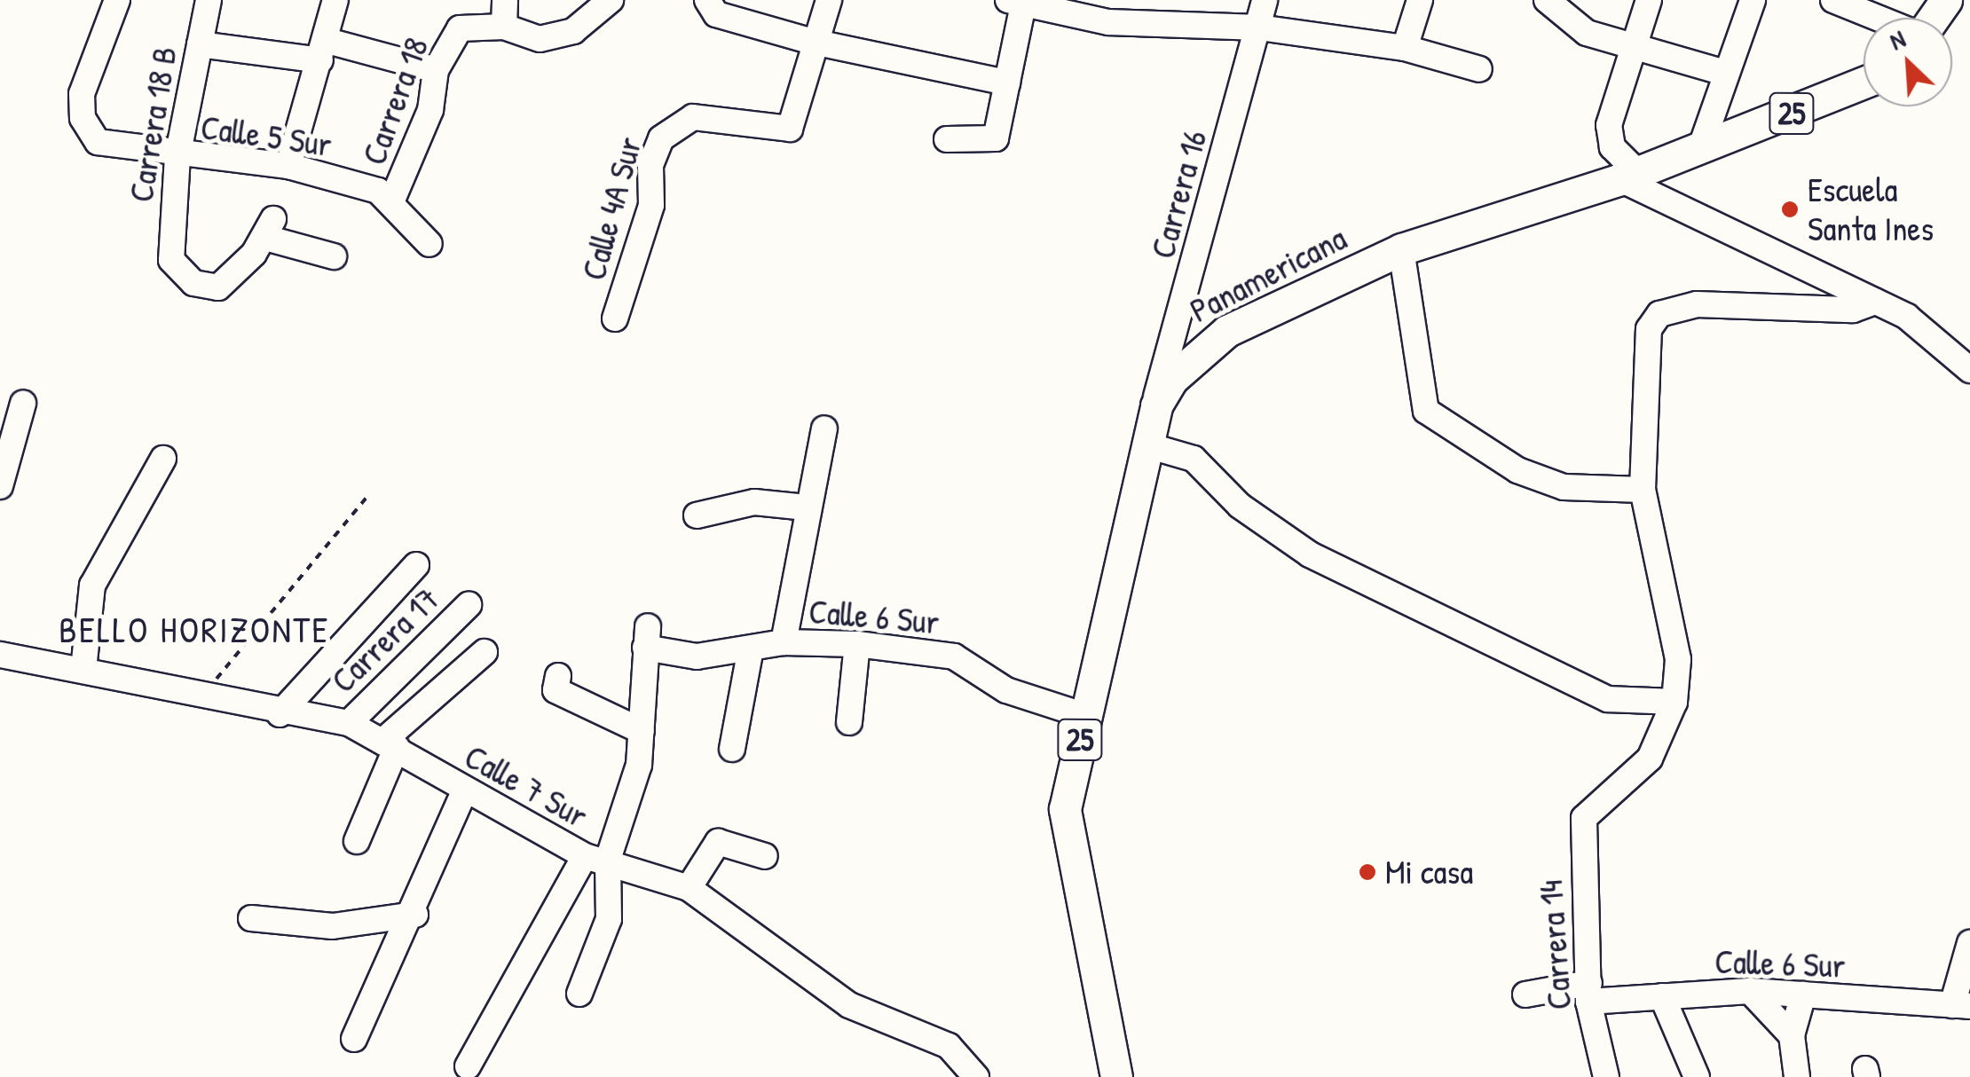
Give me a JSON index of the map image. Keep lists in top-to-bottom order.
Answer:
{
  "streets": {
    "main road": ["25", "Panamericana"],
    "street": [
      "Carrera 18",
      "Carrera 18 B",
      "Calle 5 Sur",
      "Carrera 16",
      "Calle 4A Sur",
      "Calle 6 Sur",
      "Carrera 17",
      "Calle 7 Sur",
      "Carrera 14"
    ]
  },
  "crossings": [
    ["Carrera 18", "Calle 5 Sur"],
    ["Carrera 18 B", "Calle 5 Sur"],
    ["Carrera 16", "Panamericana"],
    ["Panamericana", "Calle 6 Sur"],
    ["Calle 6 Sur", "Carrera 14"],
    ["Carrera 17", "Calle 7 Sur"]
  ],
  "districts": ["BELLO HORIZONTE"],
  "places": ["Escuela Santa Ines", "Mi casa"],
  "north": "top left"
}
